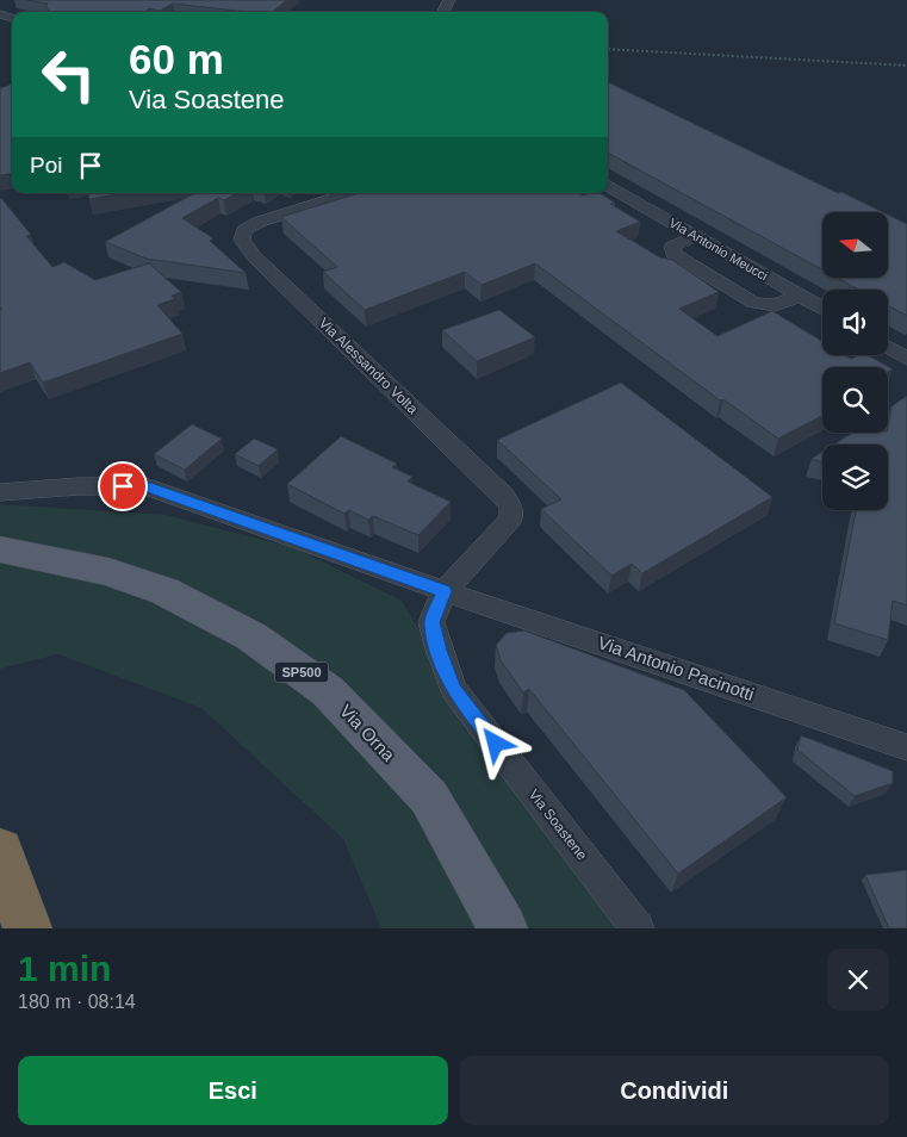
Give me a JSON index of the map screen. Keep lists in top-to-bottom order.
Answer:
{
  "streets": {
    "main road": ["SP500", "Via Orna"],
    "street": [
      "Via Antonio Meucci",
      "Via Alessandro Volta",
      "Via Antonio Pacinotti",
      "Via Soastene"
    ]
  },
  "crossings": [
    ["Via Alessandro Volta", "Via Antonio Pacinotti"],
    ["Via Alessandro Volta", "Via Soastene"],
    ["Via Antonio Pacinotti", "Via Soastene"]
  ],
  "north": "left",
  "page": {
    "turn": ["60 m", "Via Soastene"],
    "then": "Poi",
    "heading": ["1 min", "180 m · 08:14"],
    "buttons": ["Esci", "Condividi"]
  }
}
